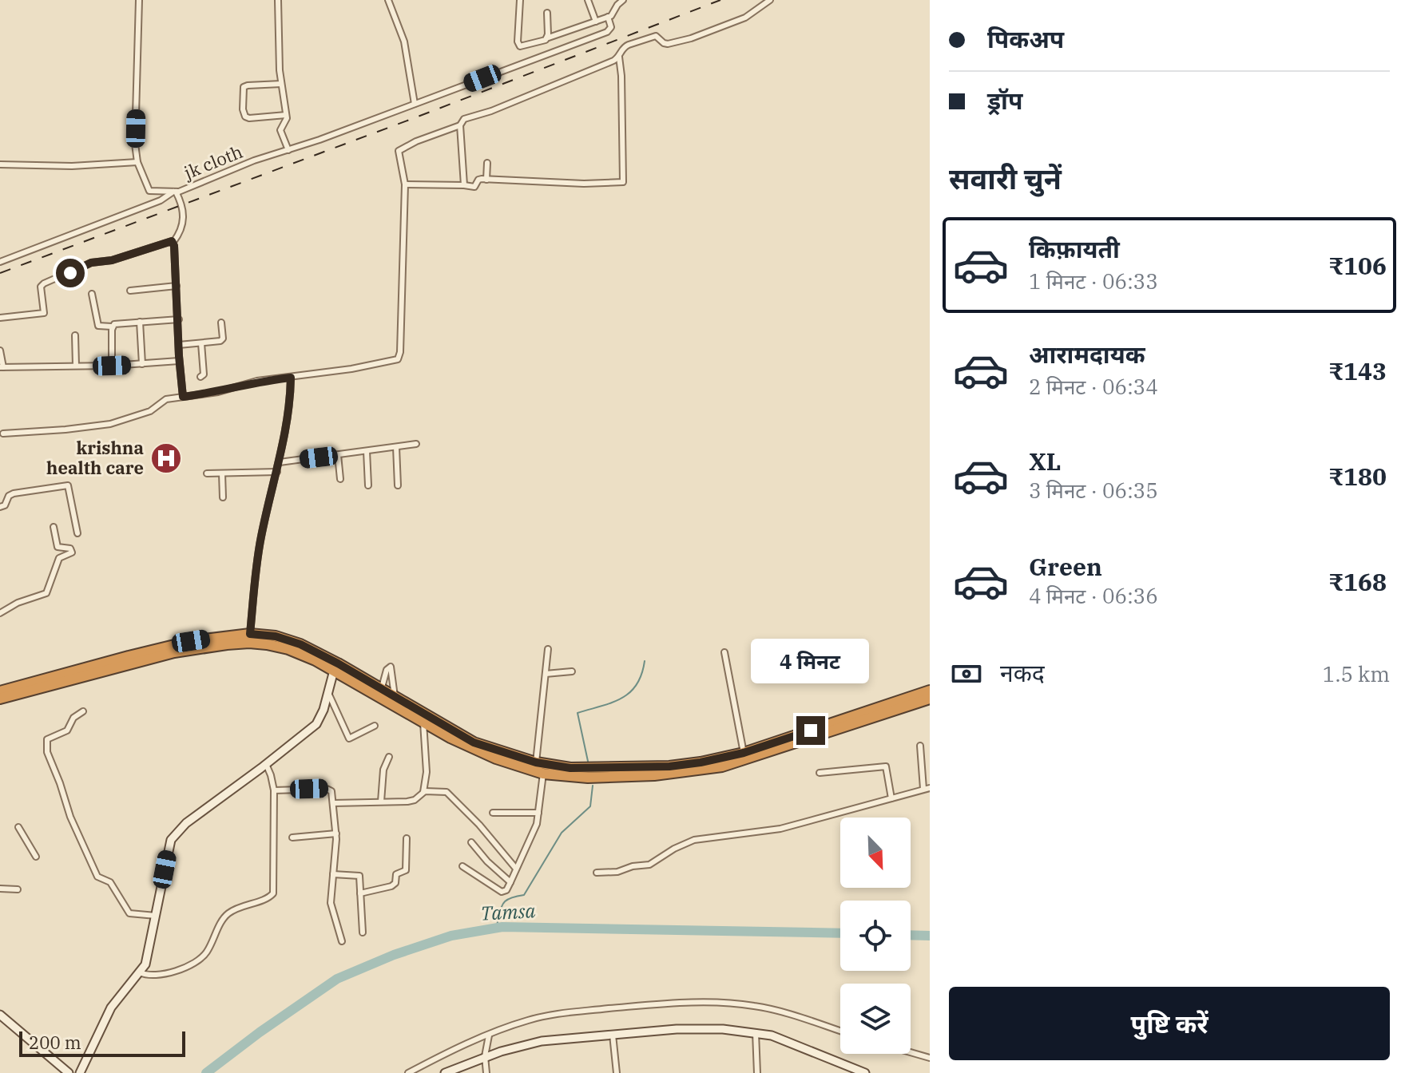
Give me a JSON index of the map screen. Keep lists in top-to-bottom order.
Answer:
{
  "streets": {
    "street": ["jk cloth"]
  },
  "water": ["Tamsa"],
  "places": {
    "hospital": ["krishna health care"]
  },
  "scale_bar": "200 m",
  "north": "bottom right",
  "page": {
    "banner": ["पिकअप", "ड्रॉप"],
    "heading": "सवारी चुनें",
    "list": [
      {
        "name": "किफ़ायती",
        "note": "1 मिनट · 06:33",
        "value": "₹106"
      },
      {
        "name": "आरामदायक",
        "note": "2 मिनट · 06:34",
        "value": "₹143"
      },
      {
        "name": "XL",
        "note": "3 मिनट · 06:35",
        "value": "₹180"
      },
      {
        "name": "Green",
        "note": "4 मिनट · 06:36",
        "value": "₹168"
      }
    ],
    "bubble": "4 मिनट",
    "pay": ["नकद", "1.5 km"],
    "buttons": "पुष्टि करें",
    "scale": "200 m"
  }
}
